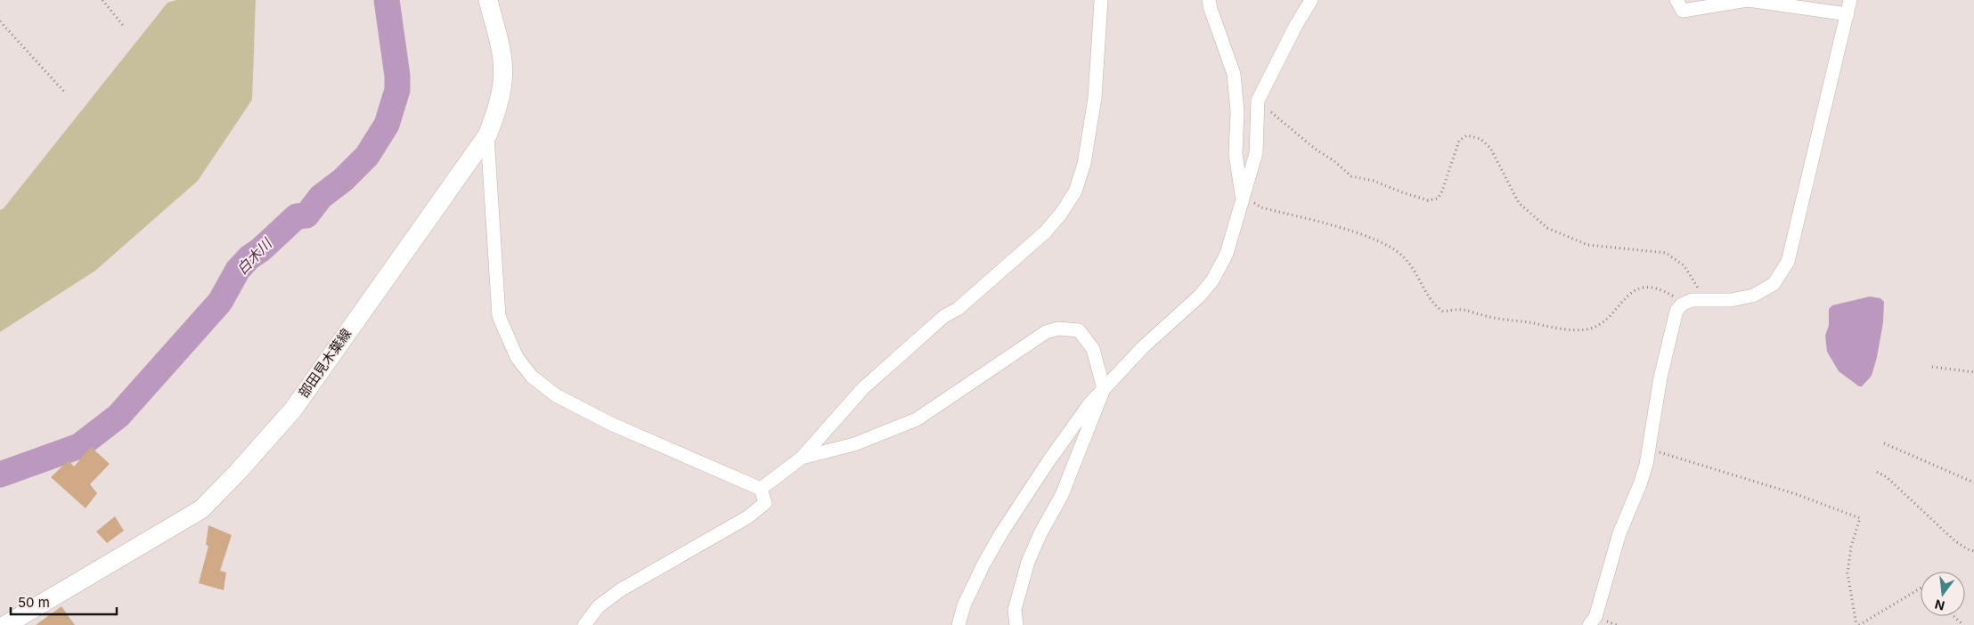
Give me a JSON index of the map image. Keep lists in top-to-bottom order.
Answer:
{
  "streets": {
    "main road": ["部田見木葉線"]
  },
  "water": ["白木川"],
  "scale_bar": "50 m",
  "north": "bottom"
}
